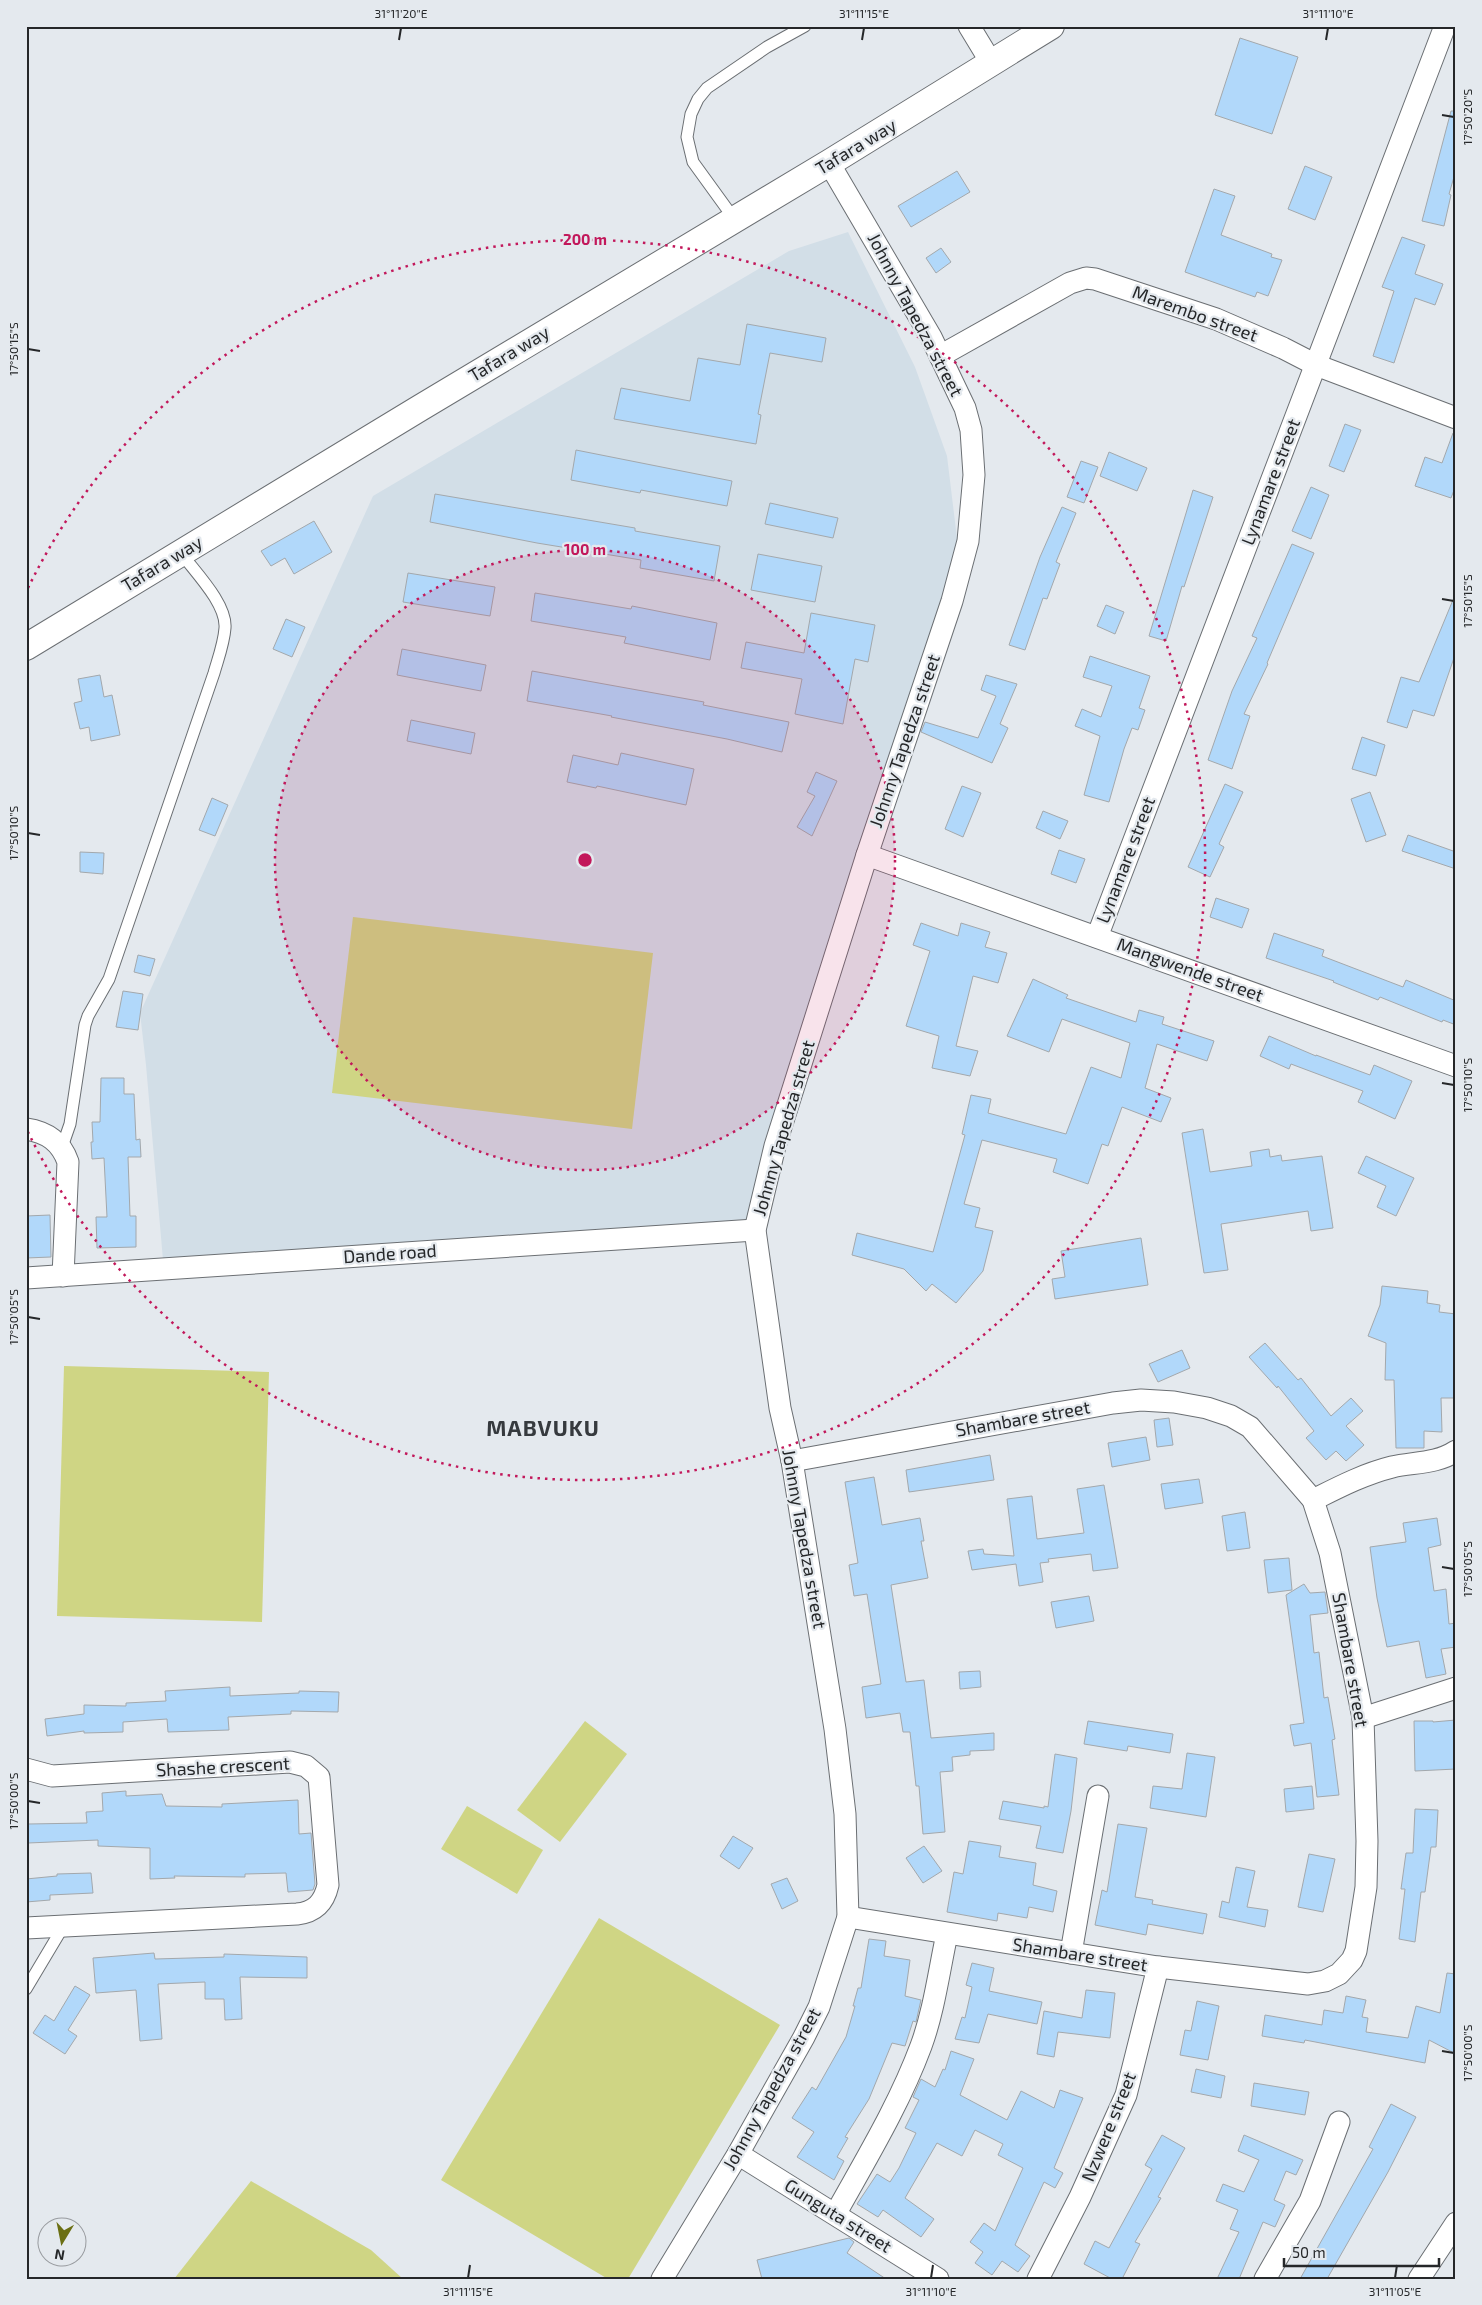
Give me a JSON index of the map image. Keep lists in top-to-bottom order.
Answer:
{
  "streets": {
    "street": [
      "Tafara way",
      "Marembo street",
      "Johnny Tapedza street",
      "Lynamare street",
      "Mangwende street",
      "Dande road",
      "Shambare street",
      "Shashe crescent",
      "Nzwere street",
      "Gunguta street"
    ]
  },
  "crossings": [
    ["Tafara way", "Johnny Tapedza street"],
    ["Marembo street", "Johnny Tapedza street"],
    ["Marembo street", "Lynamare street"],
    ["Johnny Tapedza street", "Mangwende street"],
    ["Johnny Tapedza street", "Dande road"],
    ["Johnny Tapedza street", "Shambare street"],
    ["Johnny Tapedza street", "Gunguta street"],
    ["Lynamare street", "Mangwende street"],
    ["Shambare street", "Nzwere street"]
  ],
  "districts": ["MABVUKU"],
  "scale_bar": "50 m",
  "north": "bottom",
  "coordinates": [
    "31°11'20\"E",
    "31°11'15\"E",
    "31°11'10\"E",
    "17°50'20\"S",
    "17°50'15\"S",
    "17°50'10\"S",
    "17°50'05\"S",
    "17°50'00\"S",
    "31°11'05\"E"
  ],
  "rings": ["200 m", "100 m"]
}
